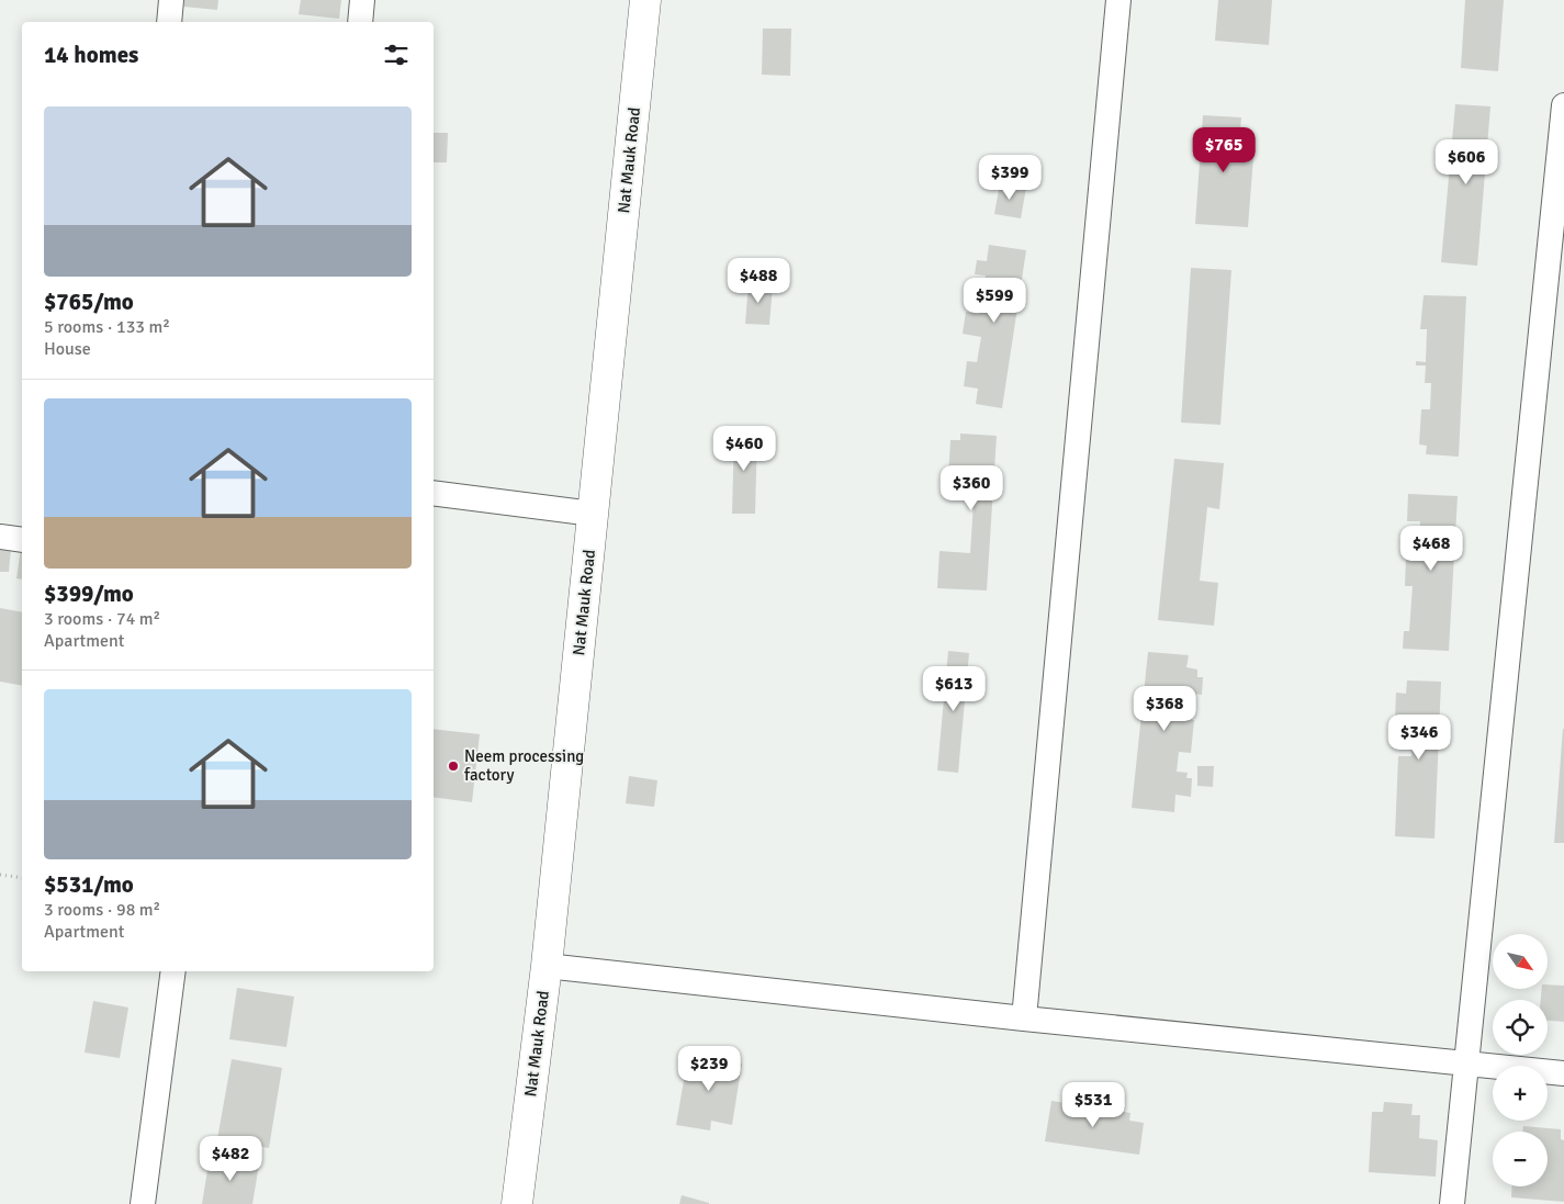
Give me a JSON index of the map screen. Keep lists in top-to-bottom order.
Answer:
{
  "streets": {
    "highway": ["Nat Mauk Road"]
  },
  "places": ["Neem processing factory"],
  "north": "bottom right",
  "page": {
    "heading": "14 homes",
    "list": [
      {
        "name": "$765/mo",
        "note": "5 rooms · 133 m² · House"
      },
      {
        "name": "$399/mo",
        "note": "3 rooms · 74 m² · Apartment"
      },
      {
        "name": "$531/mo",
        "note": "3 rooms · 98 m² · Apartment"
      }
    ],
    "price": [
      "$765",
      "$606",
      "$399",
      "$488",
      "$599",
      "$460",
      "$360",
      "$468",
      "$613",
      "$368",
      "$346",
      "$239",
      "$531",
      "$482"
    ],
    "map_buttons": ["+", "−"]
  }
}
